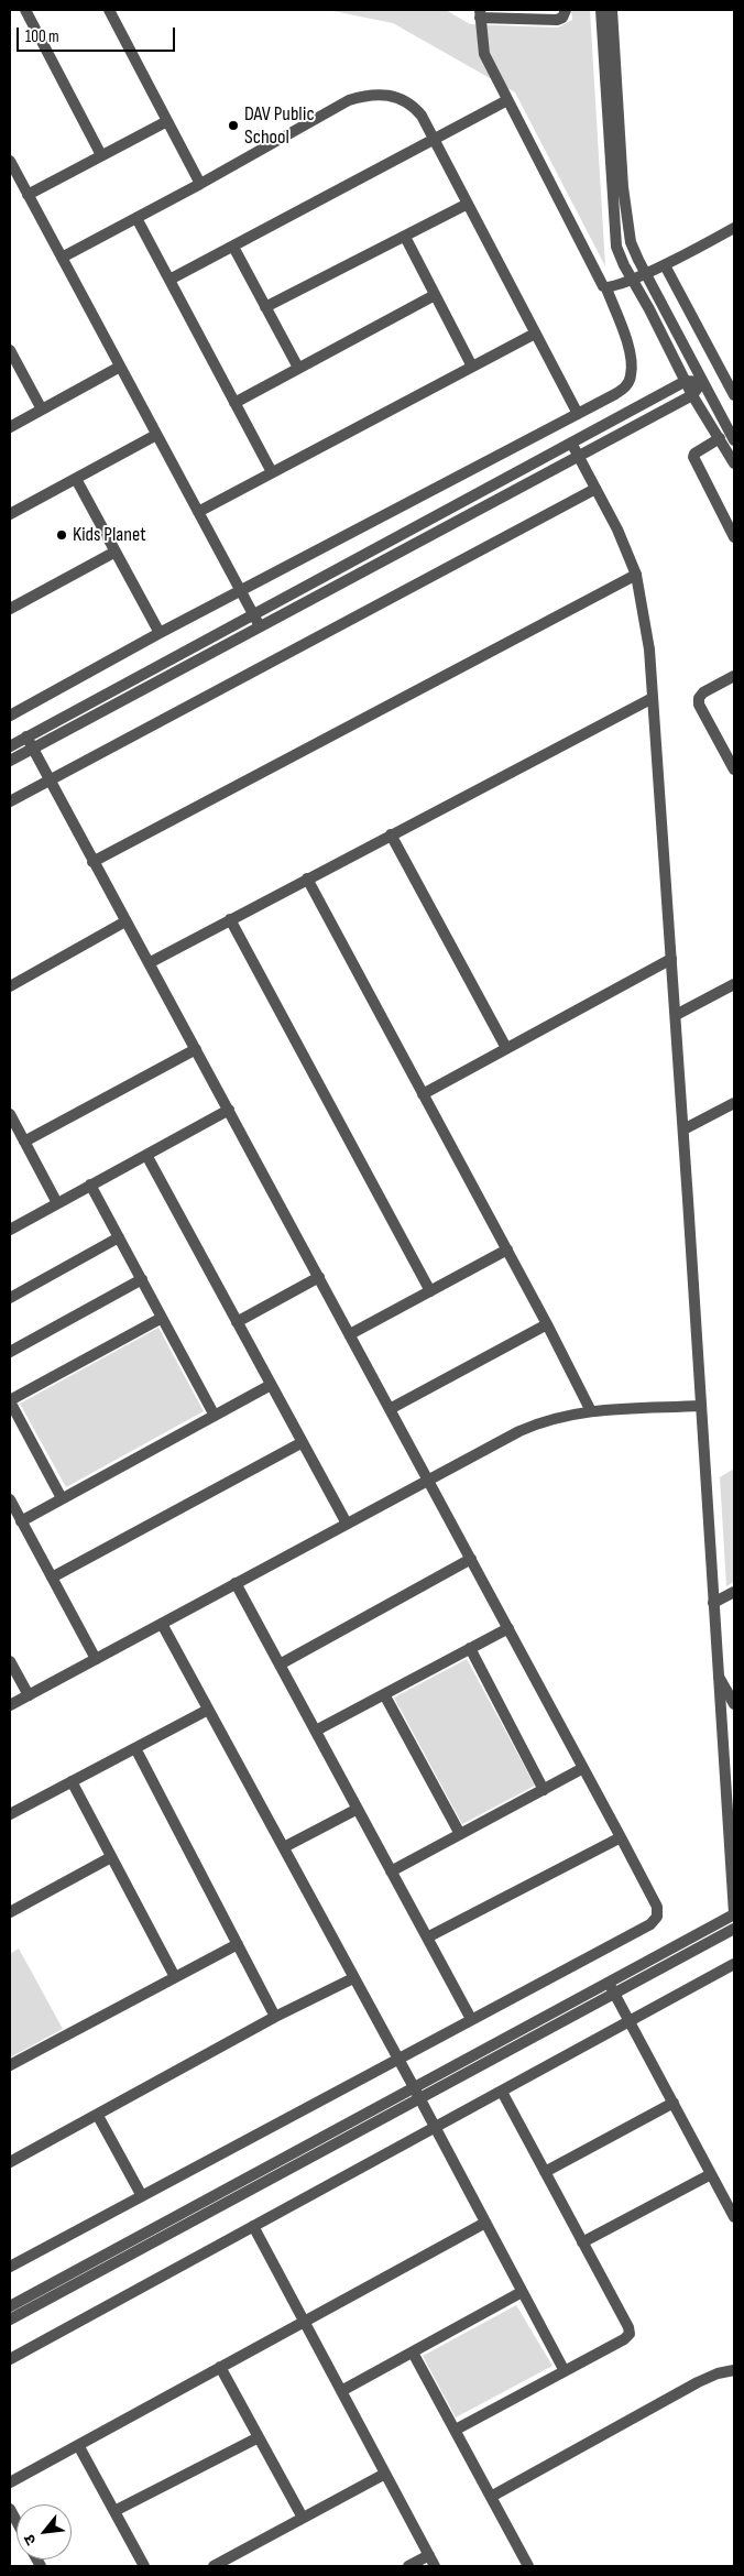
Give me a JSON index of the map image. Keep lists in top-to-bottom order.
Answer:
{
  "places": ["DAV Public School", "Kids Planet"],
  "scale_bar": "100 m",
  "north": "bottom left"
}
